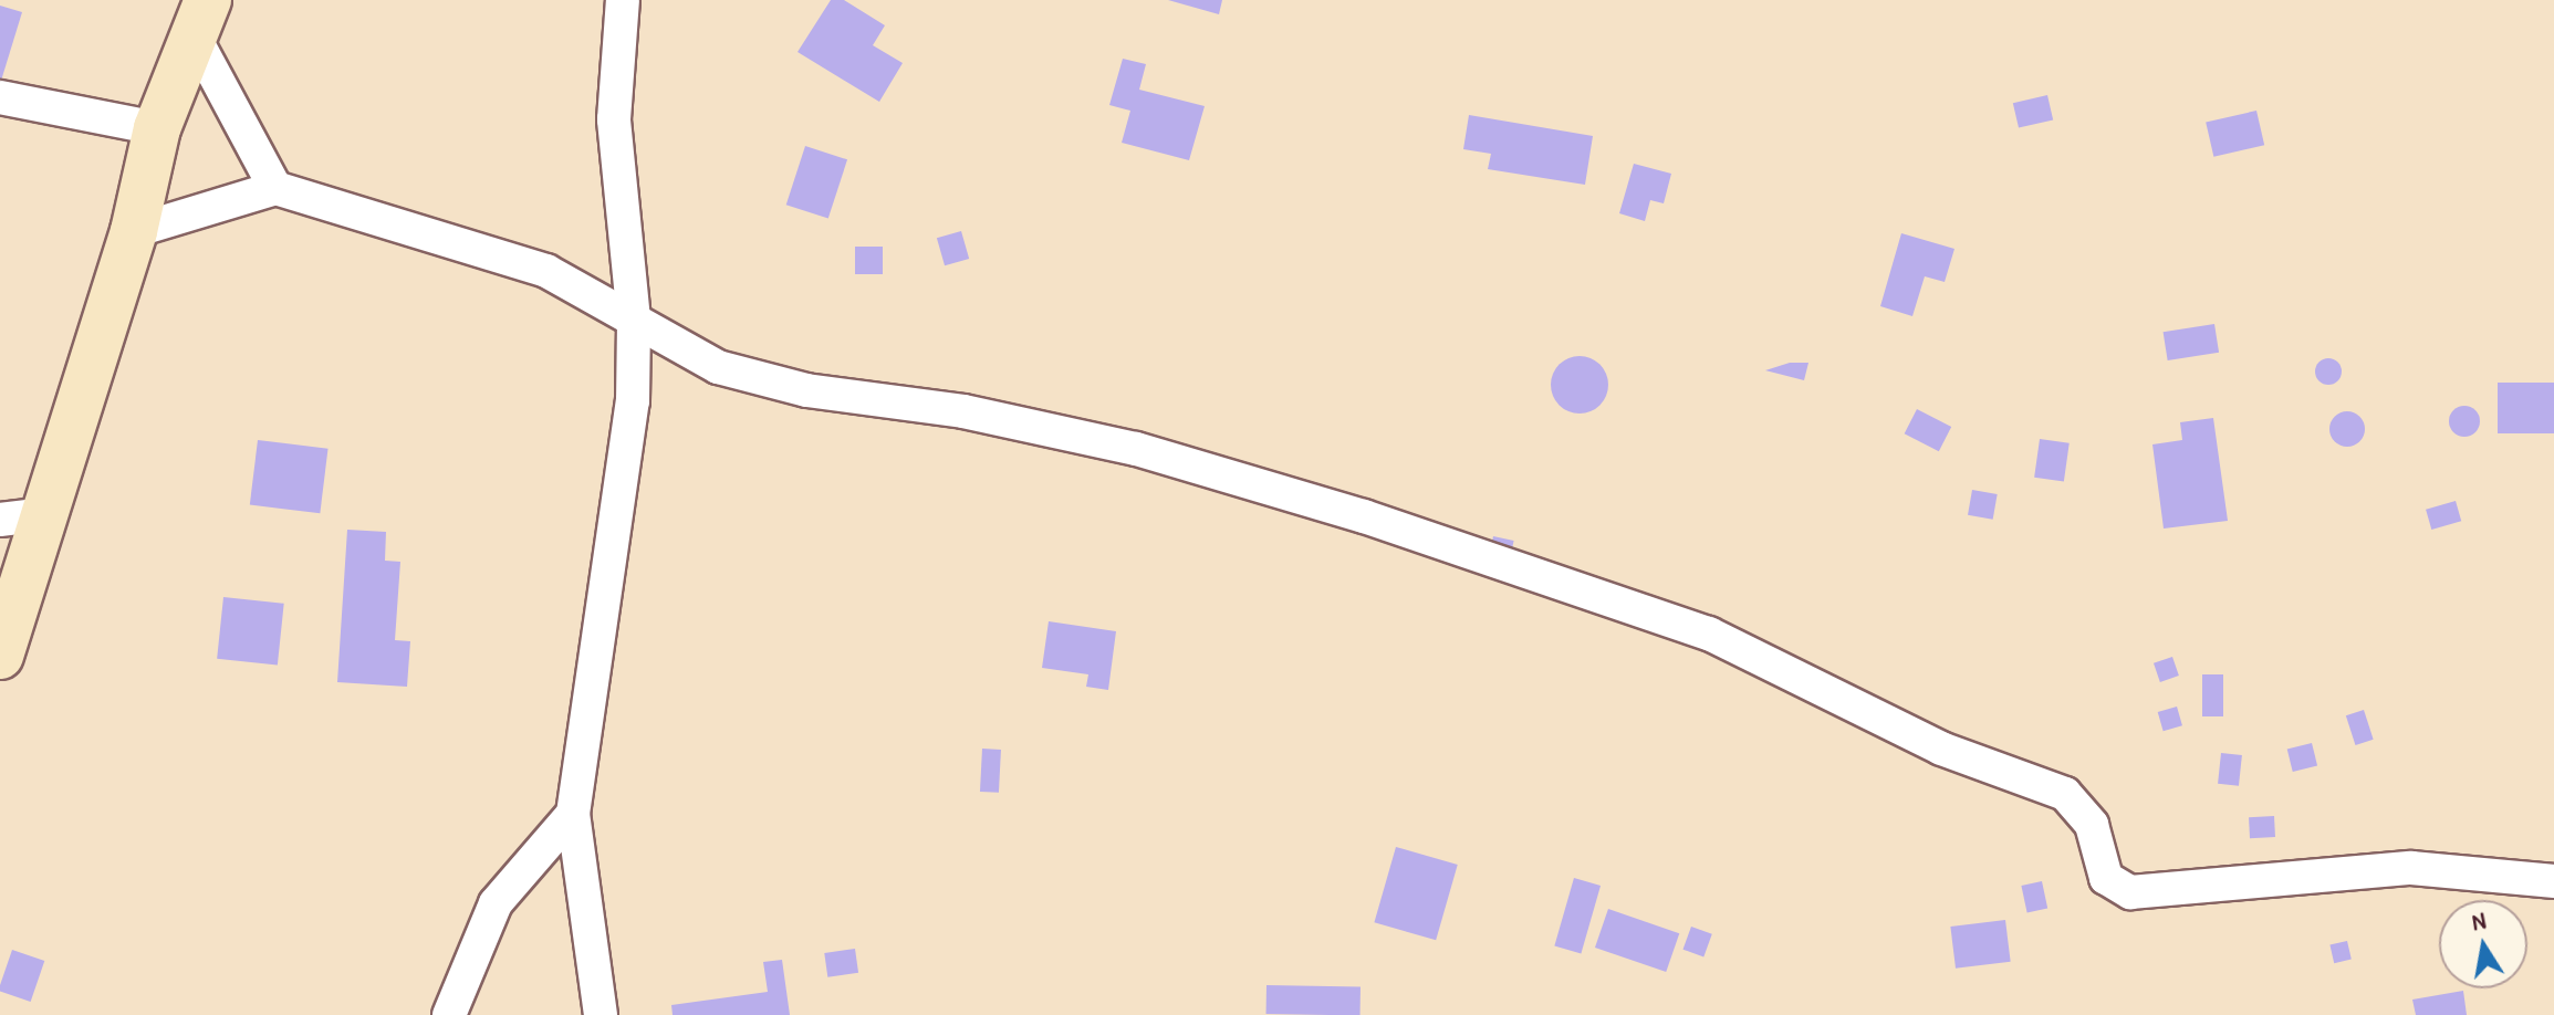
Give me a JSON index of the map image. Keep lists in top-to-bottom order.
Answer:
{
  "north": "top"
}
